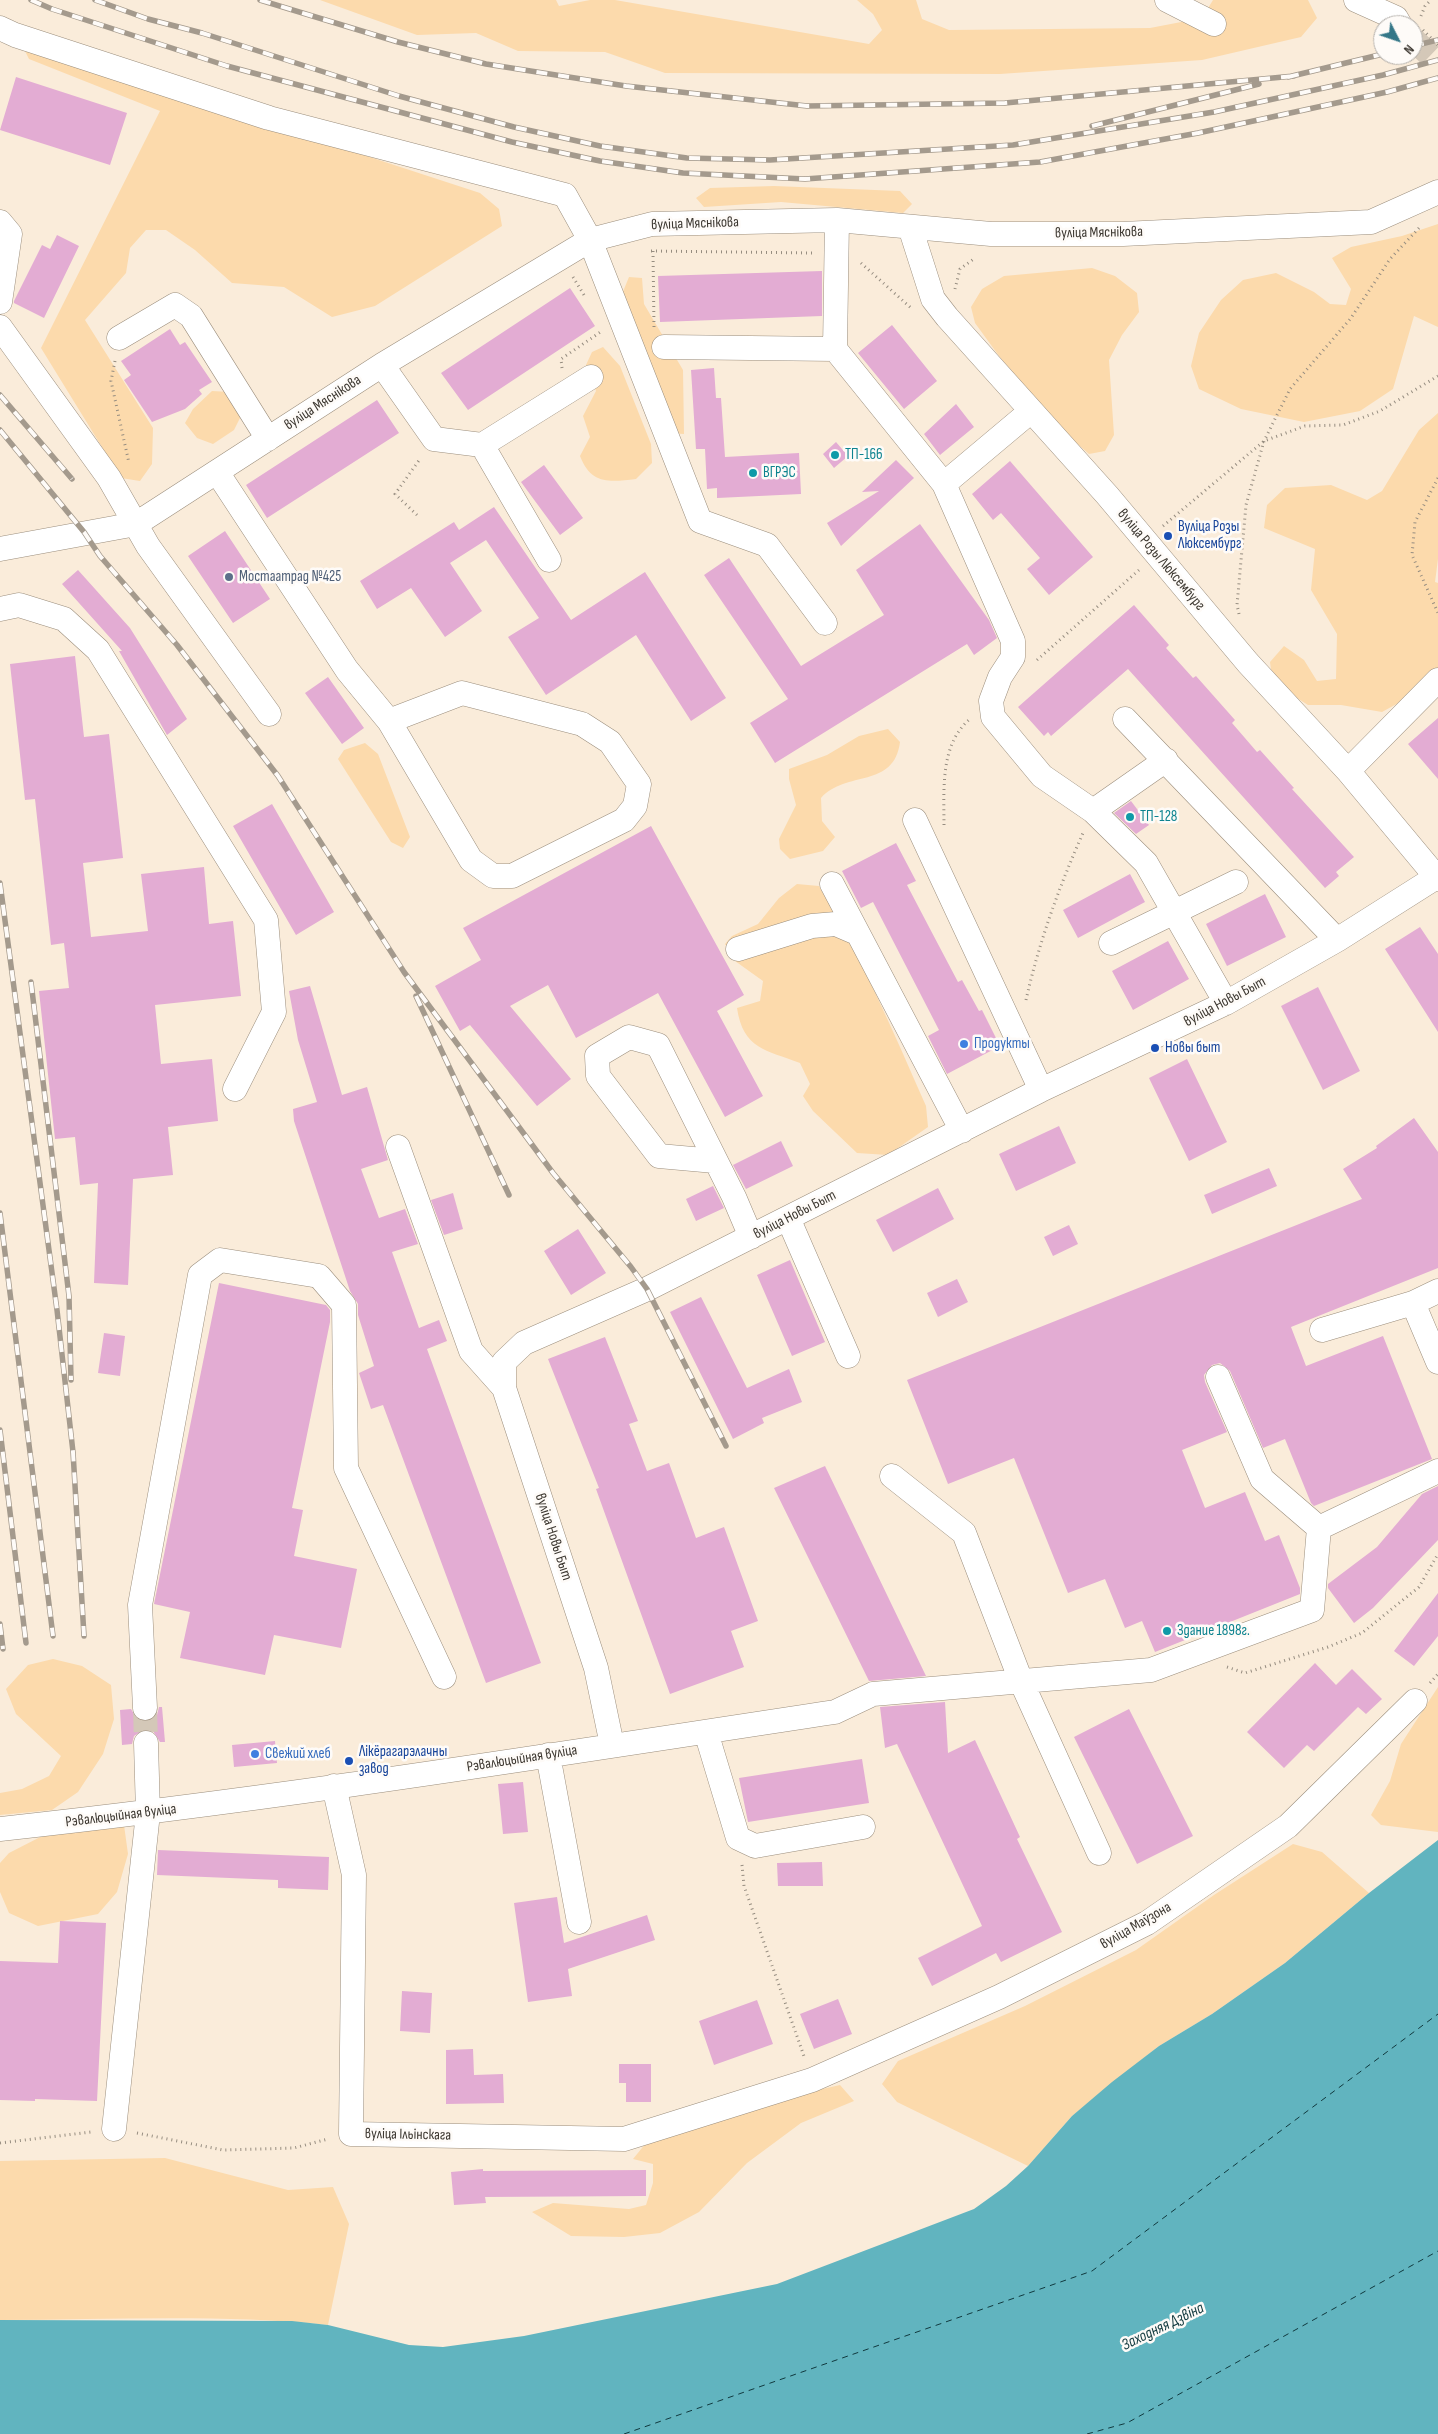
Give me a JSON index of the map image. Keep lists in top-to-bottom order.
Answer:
{
  "streets": {
    "street": [
      "вуліца Мяснікова",
      "вуліца Розы Люксембург",
      "вуліца Новы Быт",
      "Рэвалюцыйная вуліца",
      "вуліца Маўзона",
      "вуліца Ільінскага"
    ]
  },
  "crossings": [
    ["вуліца Мяснікова", "вуліца Розы Люксембург"],
    ["вуліца Розы Люксембург", "вуліца Новы Быт"],
    ["вуліца Новы Быт", "Рэвалюцыйная вуліца"],
    ["вуліца Маўзона", "вуліца Ільінскага"]
  ],
  "water": ["Заходняя Дзвіна"],
  "places": [
    "ТП-166",
    "ВГРЭС",
    "Вуліца Розы Люксембург",
    "Мостаатрад №425",
    "ТП-128",
    "Продукты",
    "Новы быт",
    "Здание 1898г.",
    "Свежий хлеб",
    "Лікёрагарэлачны завод"
  ],
  "north": "bottom right"
}
